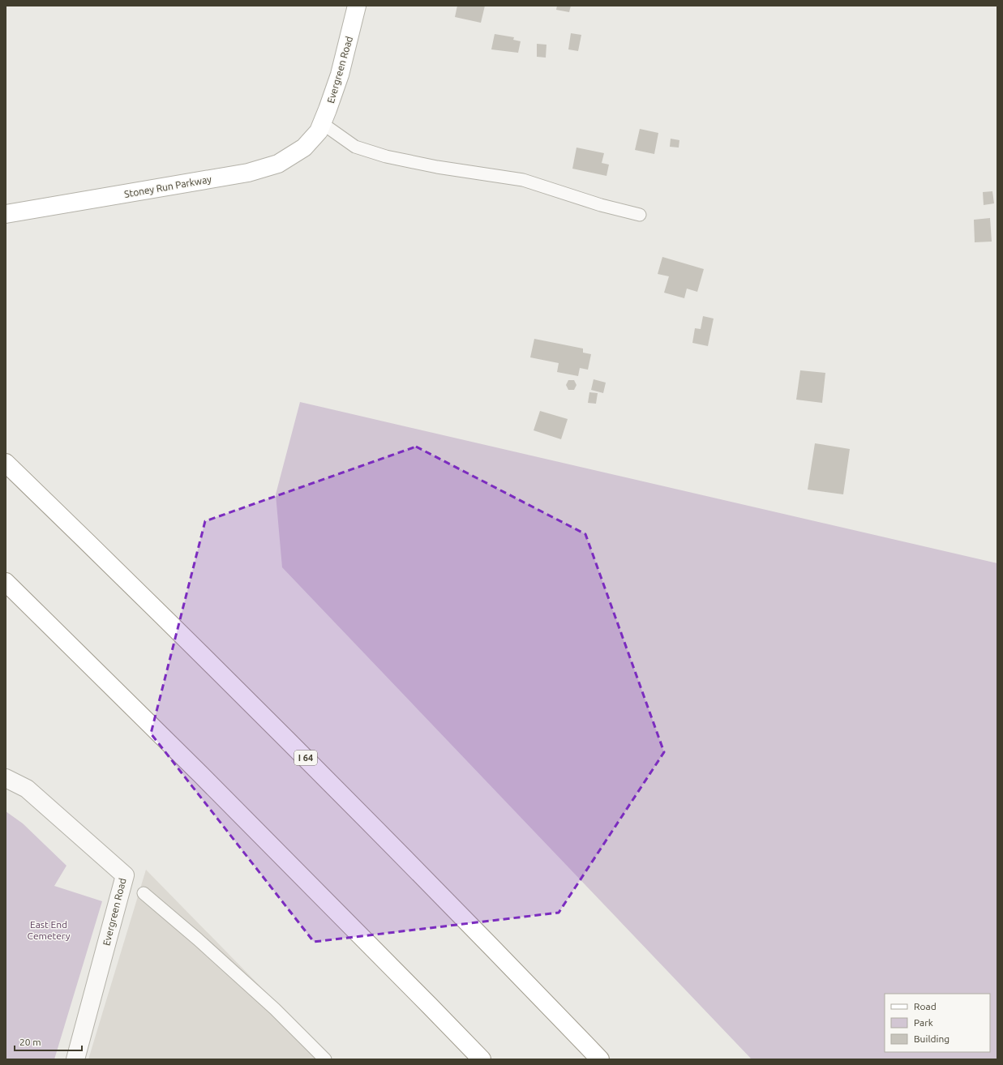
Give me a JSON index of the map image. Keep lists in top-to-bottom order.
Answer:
{
  "streets": {
    "main road": ["Evergreen Road", "Stoney Run Parkway", "I 64"]
  },
  "crossings": [
    ["Evergreen Road", "Stoney Run Parkway"]
  ],
  "parks": ["East End Cemetery"],
  "legend": ["Road", "Park", "Building"],
  "scale_bar": "20 m"
}
